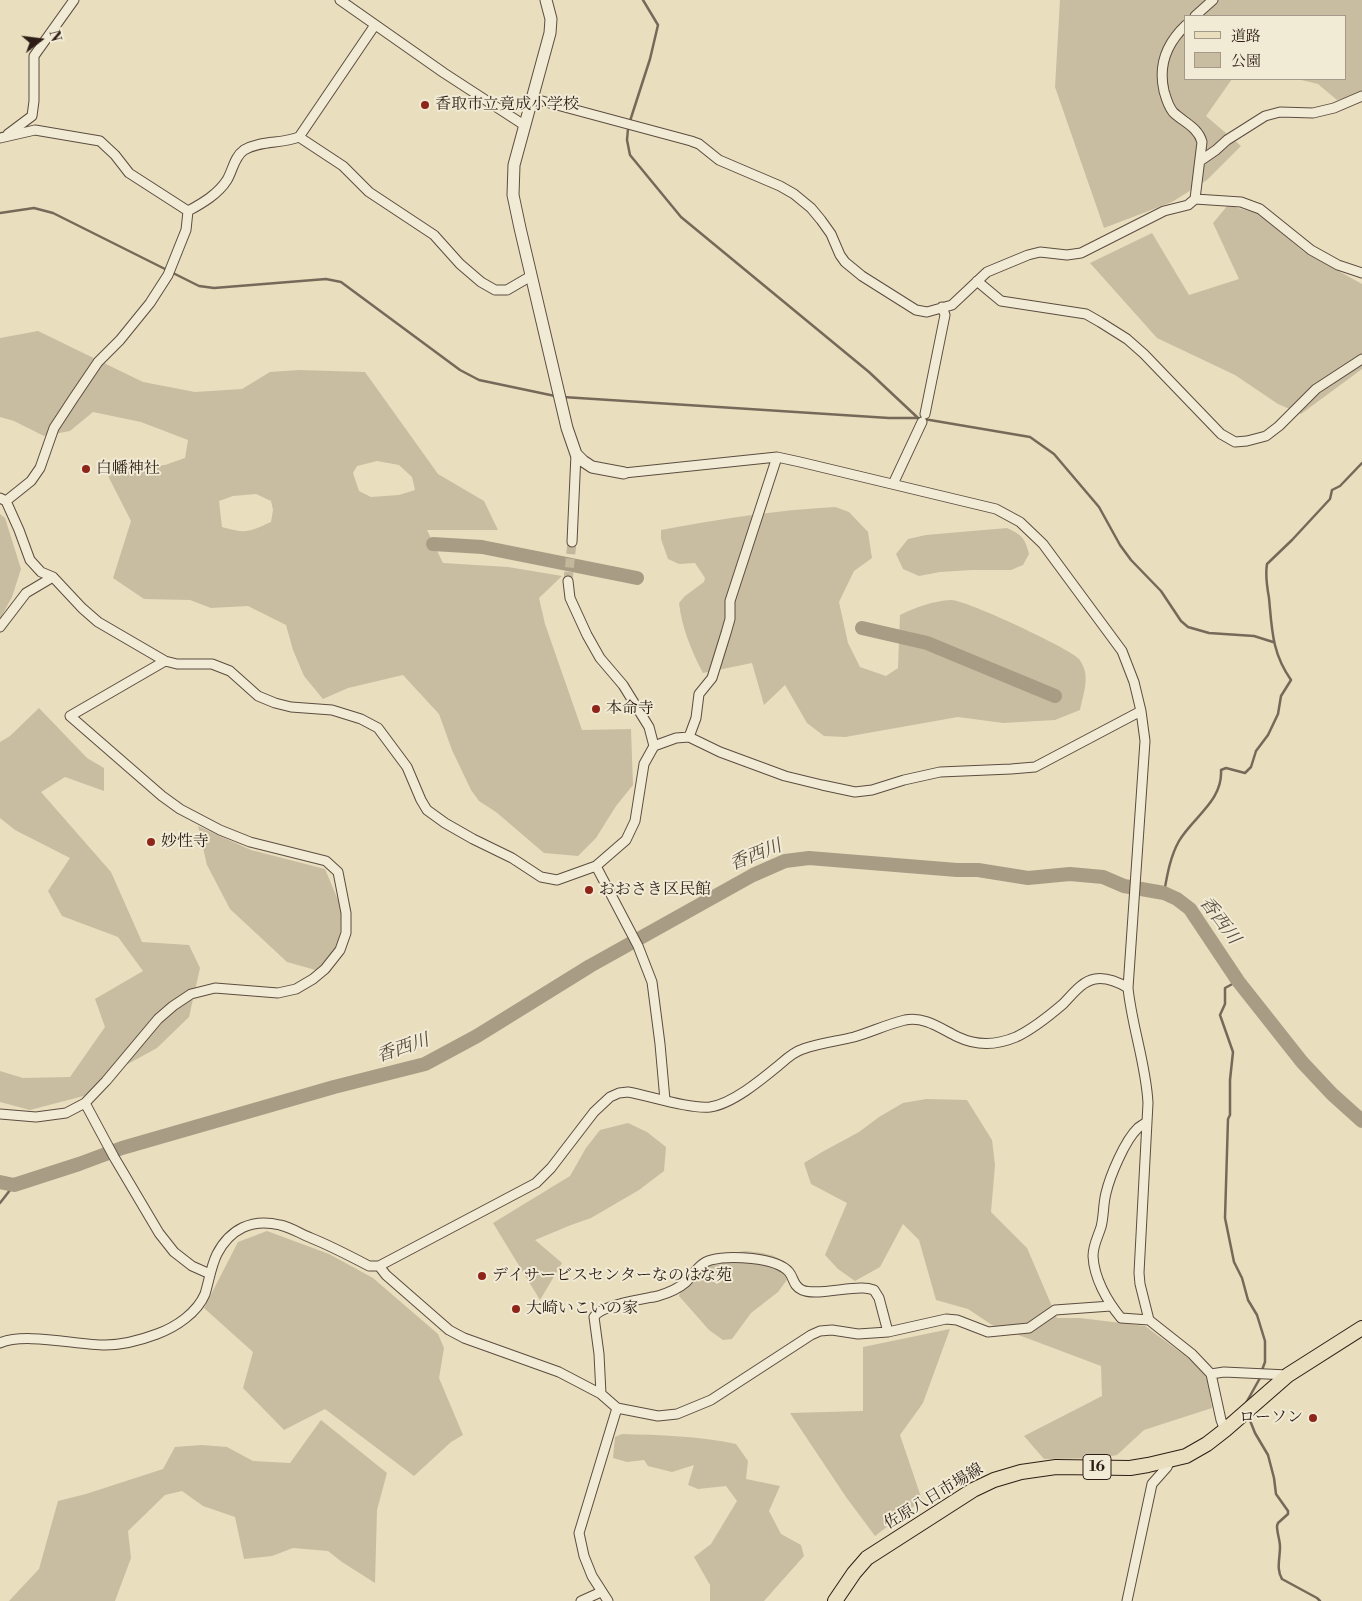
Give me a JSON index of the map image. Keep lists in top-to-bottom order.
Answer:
{
  "streets": {
    "main road": ["16", "佐原八日市場線"]
  },
  "water": ["香西川"],
  "places": [
    "香取市立竟成小学校",
    "白幡神社",
    "本命寺",
    "妙性寺",
    "おおさき区民館",
    "デイサービスセンターなのはな苑",
    "大崎いこいの家",
    "ローソン"
  ],
  "legend": ["道路", "公園"],
  "north": "right"
}
